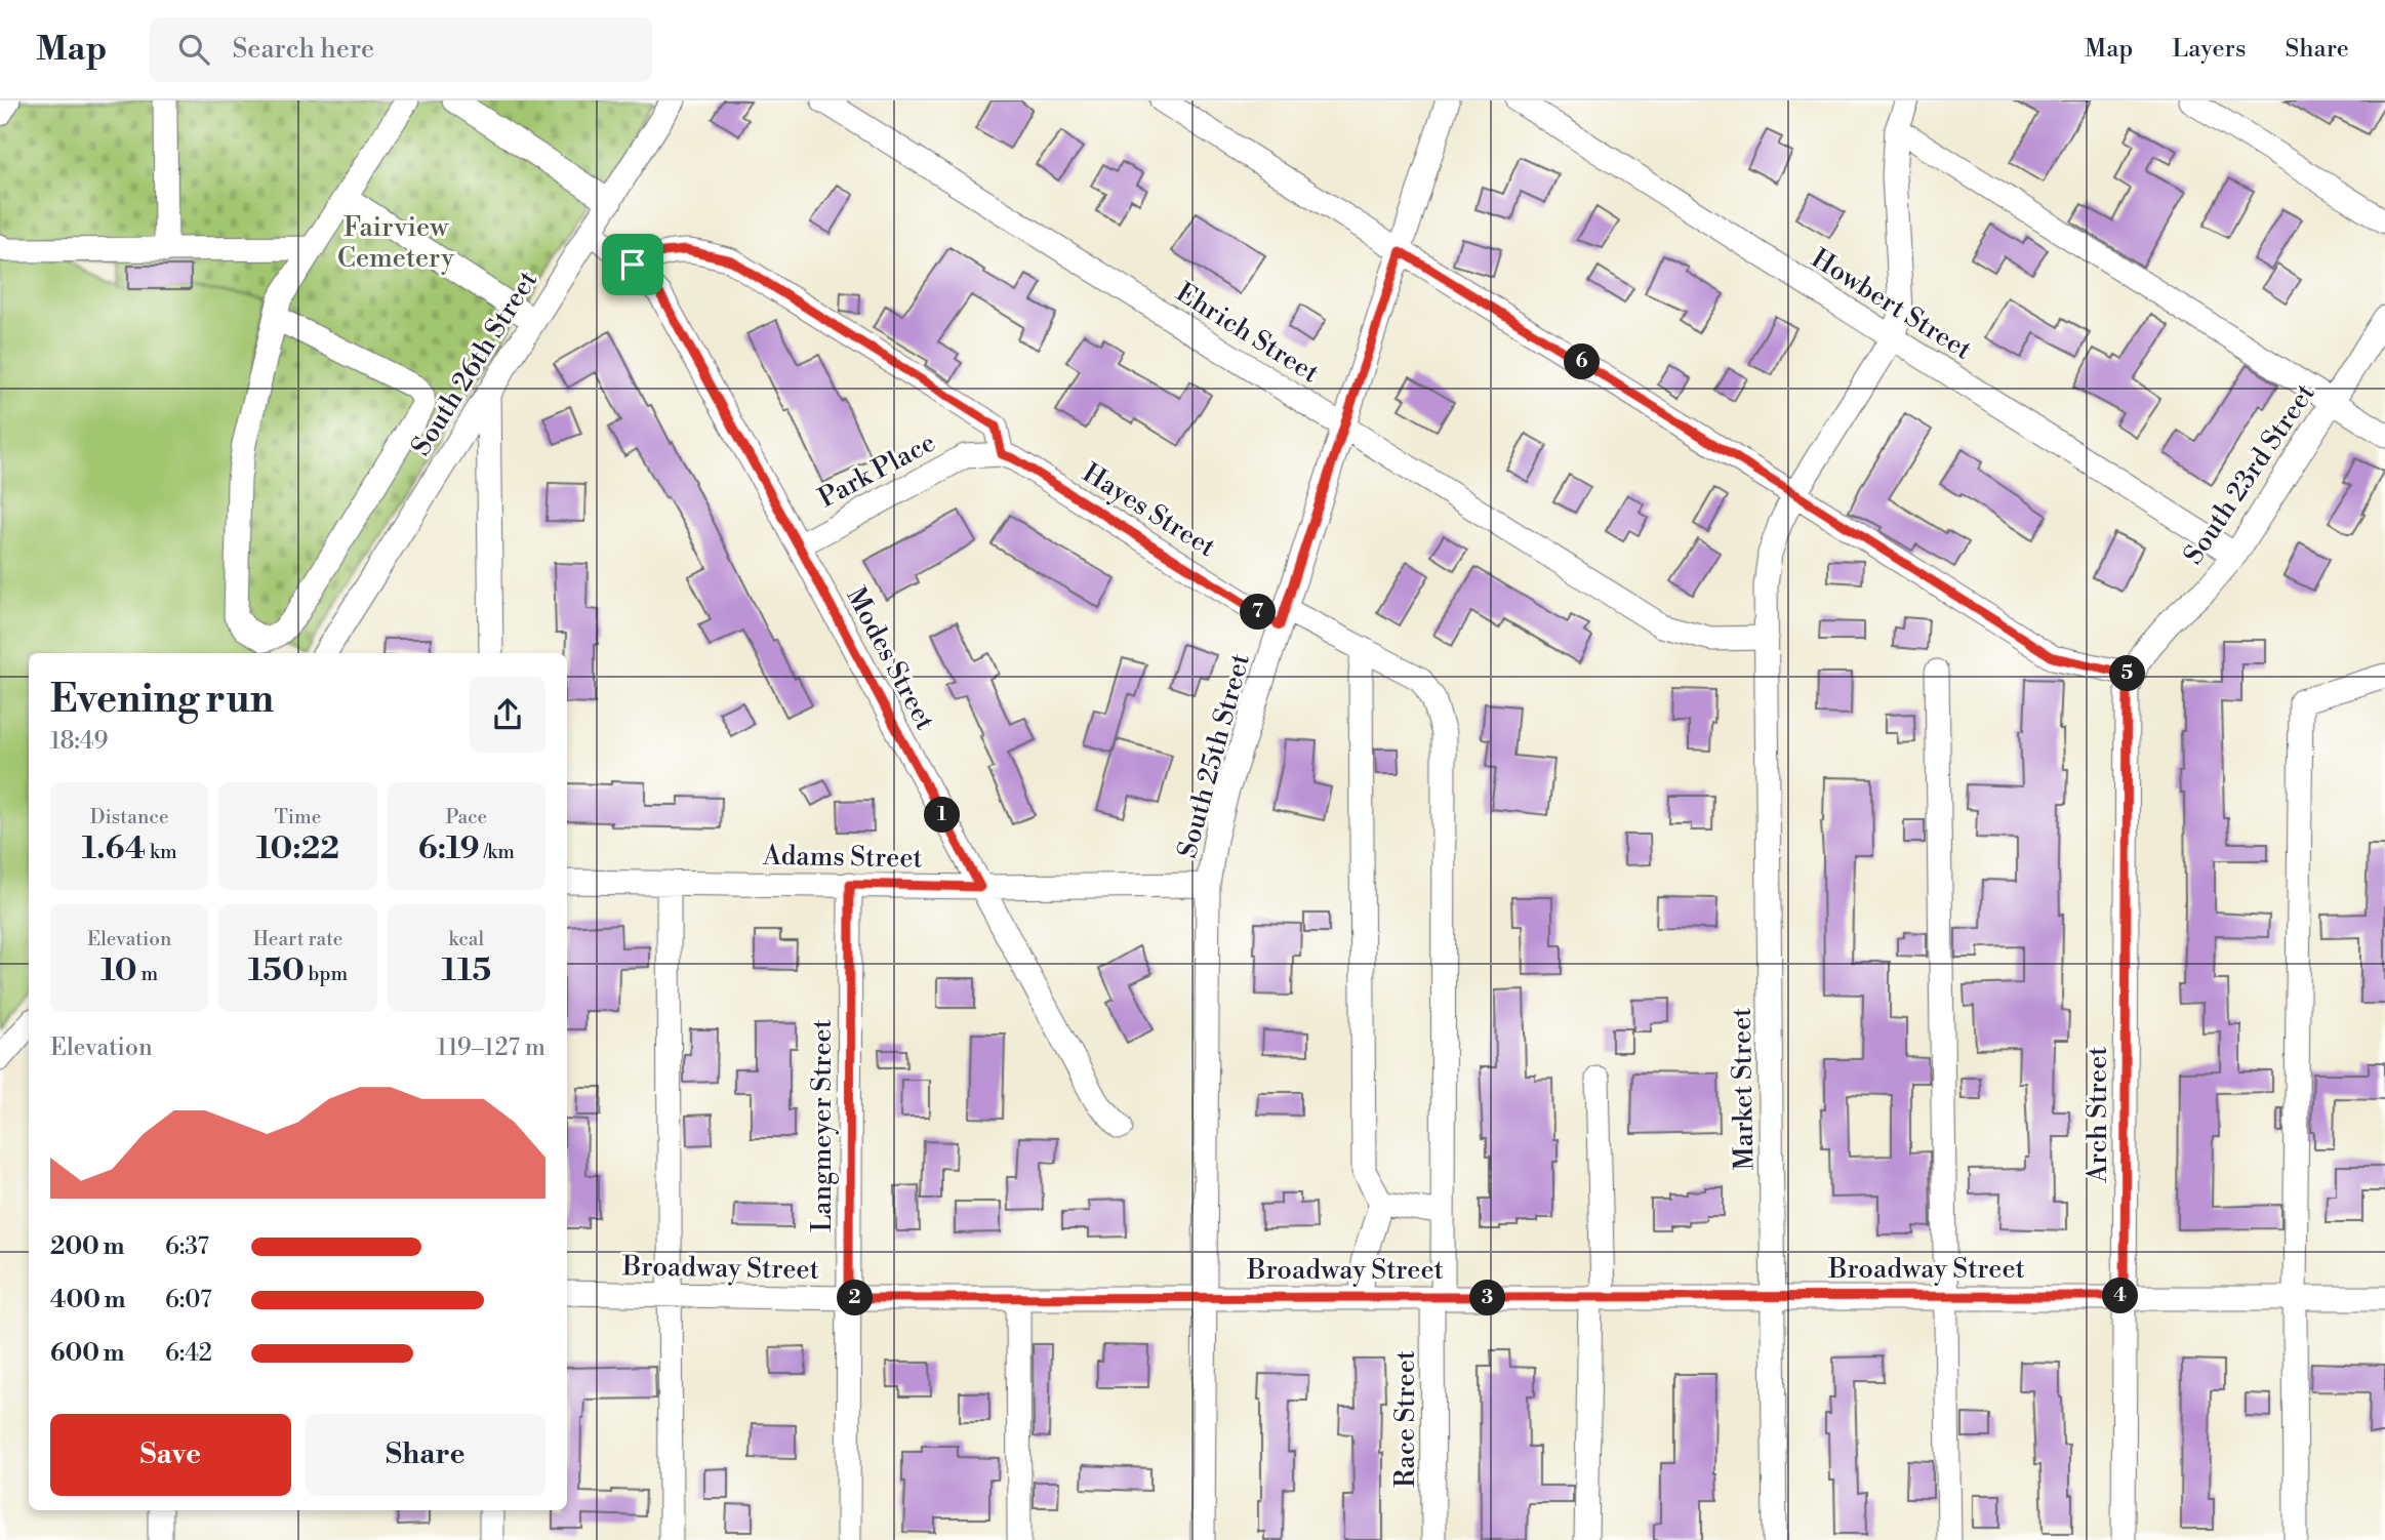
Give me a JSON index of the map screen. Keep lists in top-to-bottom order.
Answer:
{
  "streets": {
    "street": [
      "Howbert Street",
      "Ehrich Street",
      "South 26th Street",
      "Park Place",
      "South 23rd Street",
      "Hayes Street",
      "Modes Street",
      "South 25th Street",
      "Adams Street",
      "Market Street",
      "Arch Street",
      "Langmeyer Street",
      "Broadway Street",
      "Race Street"
    ]
  },
  "crossings": [
    ["Howbert Street", "South 23rd Street"],
    ["Howbert Street", "Market Street"],
    ["Ehrich Street", "South 25th Street"],
    ["Ehrich Street", "Market Street"],
    ["South 26th Street", "Modes Street"],
    ["Park Place", "Hayes Street"],
    ["Park Place", "Modes Street"],
    ["South 23rd Street", "Arch Street"],
    ["Hayes Street", "South 25th Street"],
    ["Hayes Street", "Race Street"],
    ["Modes Street", "Adams Street"],
    ["South 25th Street", "Adams Street"],
    ["South 25th Street", "Broadway Street"],
    ["Adams Street", "Langmeyer Street"],
    ["Market Street", "Broadway Street"],
    ["Arch Street", "Broadway Street"],
    ["Langmeyer Street", "Broadway Street"],
    ["Broadway Street", "Race Street"]
  ],
  "parks": ["Fairview Cemetery"],
  "page": {
    "header": "Map",
    "search": "Search here",
    "nav": ["Map", "Layers", "Share"],
    "pins": [
      "6",
      "7",
      "5",
      "1",
      "4",
      "2",
      "3"
    ],
    "heading": ["Evening run", "18:49"],
    "stats": [
      ["Distance", "1.64 km"],
      ["Time", "10:22"],
      ["Pace", "6:19 /km"],
      ["Elevation", "10 m"],
      ["Heart rate", "150 bpm"],
      ["kcal", "115"]
    ],
    "chart": ["Elevation", "119–127 m"],
    "list": [
      {
        "name": "200 m",
        "note": "6:37"
      },
      {
        "name": "400 m",
        "note": "6:07"
      },
      {
        "name": "600 m",
        "note": "6:42"
      }
    ],
    "buttons": ["Save", "Share"]
  }
}
